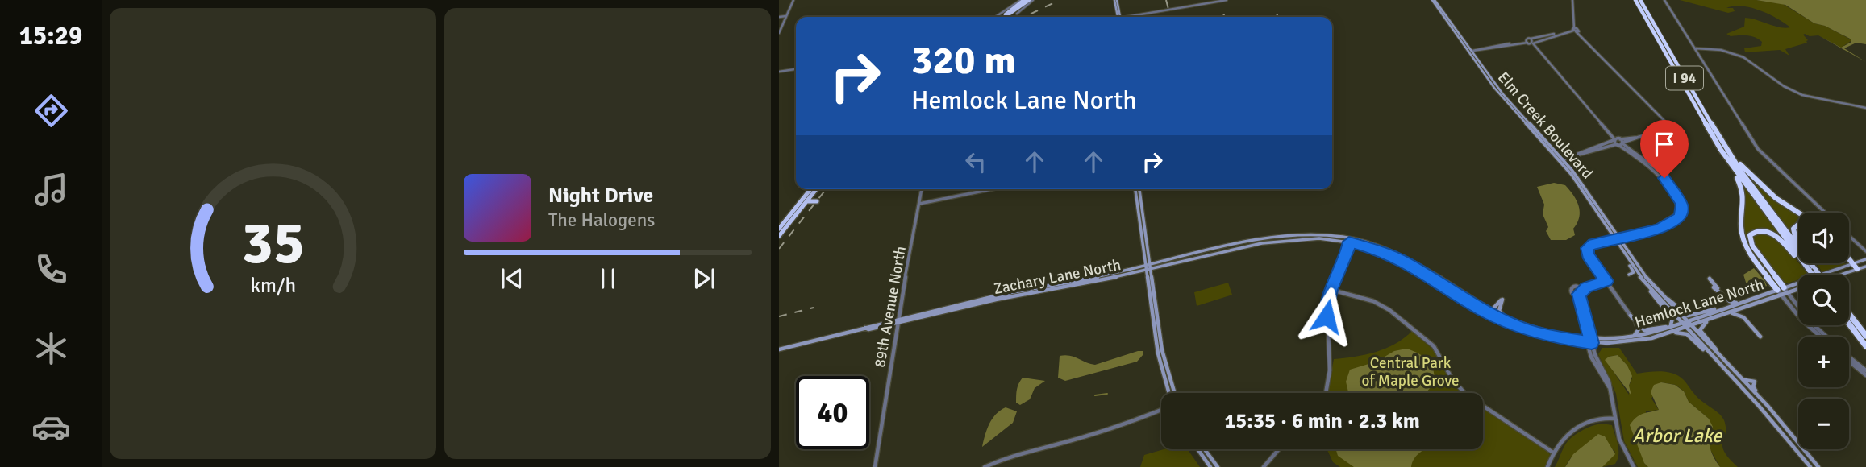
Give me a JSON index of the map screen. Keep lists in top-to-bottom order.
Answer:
{
  "streets": {
    "highway": ["I 94"],
    "main road": ["Elm Creek Boulevard", "Zachary Lane North", "Hemlock Lane North"],
    "street": ["89th Avenue North"]
  },
  "crossings": [
    ["Elm Creek Boulevard", "Hemlock Lane North"],
    ["Zachary Lane North", "Hemlock Lane North"],
    ["Zachary Lane North", "89th Avenue North"]
  ],
  "water": ["Arbor Lake"],
  "parks": ["Central Park of Maple Grove"],
  "page": {
    "tabs": "15:29",
    "turn": ["320 m", "Hemlock Lane North"],
    "song": ["Night Drive", "The Halogens"],
    "map_buttons": ["+", "−"],
    "limit": "40",
    "trip": "15:35 · 6 min · 2.3 km",
    "gauge": ["35", "km/h"]
  }
}
